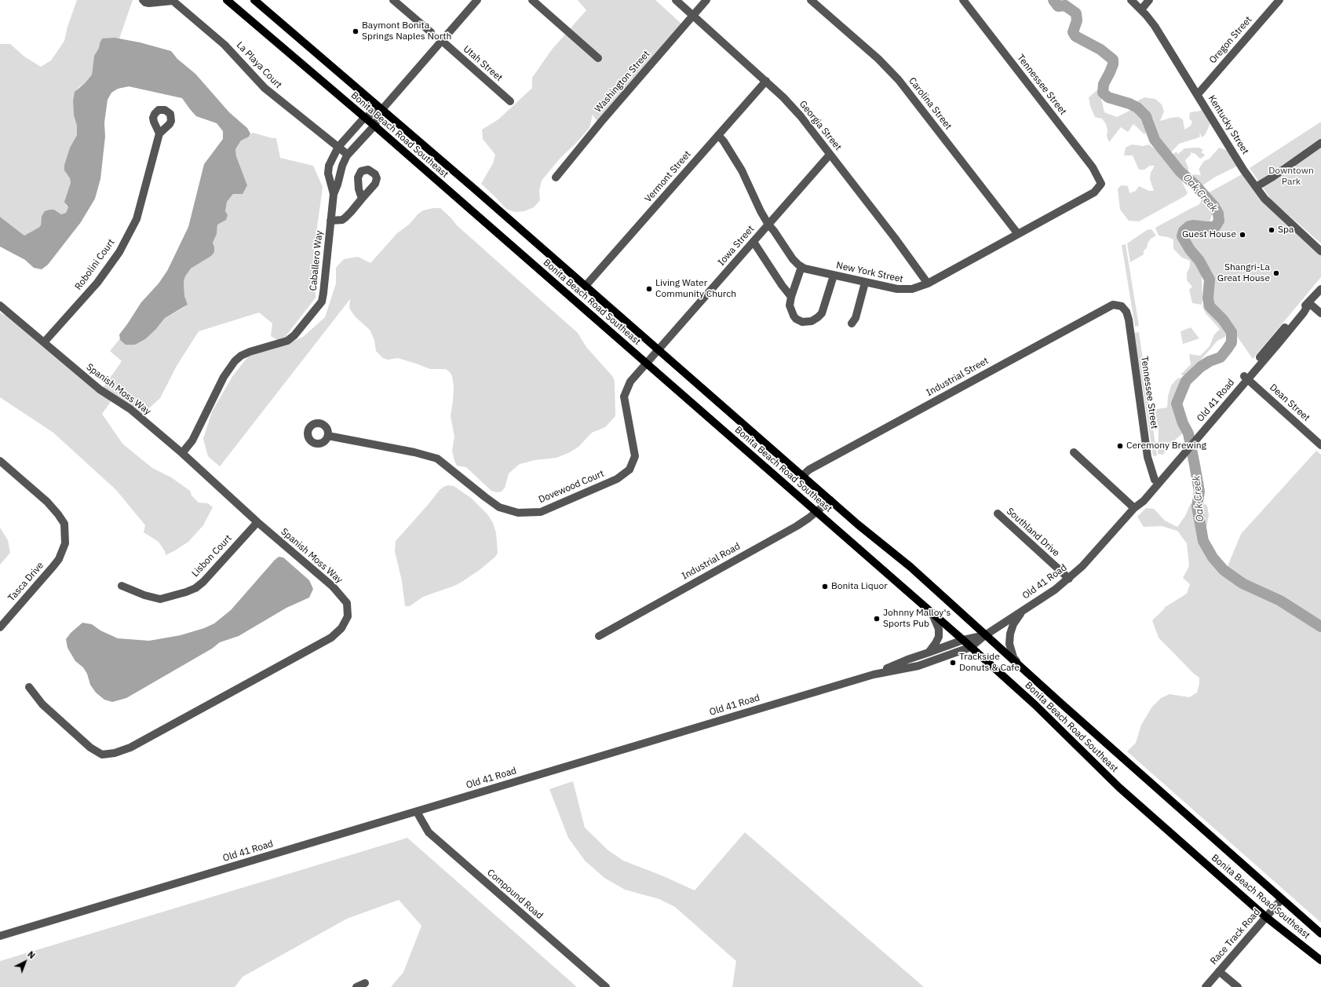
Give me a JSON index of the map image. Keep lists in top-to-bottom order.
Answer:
{
  "streets": {
    "main road": ["Bonita Beach Road Southeast"],
    "street": [
      "Oregon Street",
      "Utah Street",
      "La Playa Court",
      "Washington Street",
      "Tennessee Street",
      "Carolina Street",
      "Kentucky Street",
      "Georgia Street",
      "Vermont Street",
      "Iowa Street",
      "Caballero Way",
      "Robolini Court",
      "New York Street",
      "Industrial Street",
      "Spanish Moss Way",
      "Old 41 Road",
      "Dean Street",
      "Dovewood Court",
      "Southland Drive",
      "Lisbon Court",
      "Industrial Road",
      "Tasca Drive",
      "Compound Road",
      "Race Track Road"
    ]
  },
  "crossings": [
    ["Oregon Street", "Kentucky Street"],
    ["La Playa Court", "Caballero Way"],
    ["Washington Street", "Georgia Street"],
    ["Tennessee Street", "New York Street"],
    ["Tennessee Street", "Industrial Street"],
    ["Tennessee Street", "Old 41 Road"],
    ["Carolina Street", "New York Street"],
    ["Georgia Street", "Vermont Street"],
    ["Georgia Street", "Iowa Street"],
    ["Georgia Street", "New York Street"],
    ["Bonita Beach Road Southeast", "Vermont Street"],
    ["Bonita Beach Road Southeast", "Iowa Street"],
    ["Bonita Beach Road Southeast", "Caballero Way"],
    ["Bonita Beach Road Southeast", "Industrial Street"],
    ["Bonita Beach Road Southeast", "Old 41 Road"],
    ["Bonita Beach Road Southeast", "Dovewood Court"],
    ["Bonita Beach Road Southeast", "Industrial Road"],
    ["Bonita Beach Road Southeast", "Race Track Road"],
    ["Iowa Street", "Dovewood Court"],
    ["Caballero Way", "Spanish Moss Way"],
    ["Robolini Court", "Spanish Moss Way"],
    ["Spanish Moss Way", "Lisbon Court"],
    ["Old 41 Road", "Dean Street"],
    ["Old 41 Road", "Southland Drive"],
    ["Old 41 Road", "Compound Road"]
  ],
  "water": ["Oak Creek"],
  "parks": ["Downtown Park"],
  "places": [
    "Baymont Bonita Springs Naples North",
    "Spa",
    "Guest House",
    "Shangri-La Great House",
    "Living Water Community Church",
    "Ceremony Brewing",
    "Bonita Liquor",
    "Johnny Malloy's Sports Pub",
    "Trackside Donuts & Cafe"
  ],
  "north": "top right"
}
